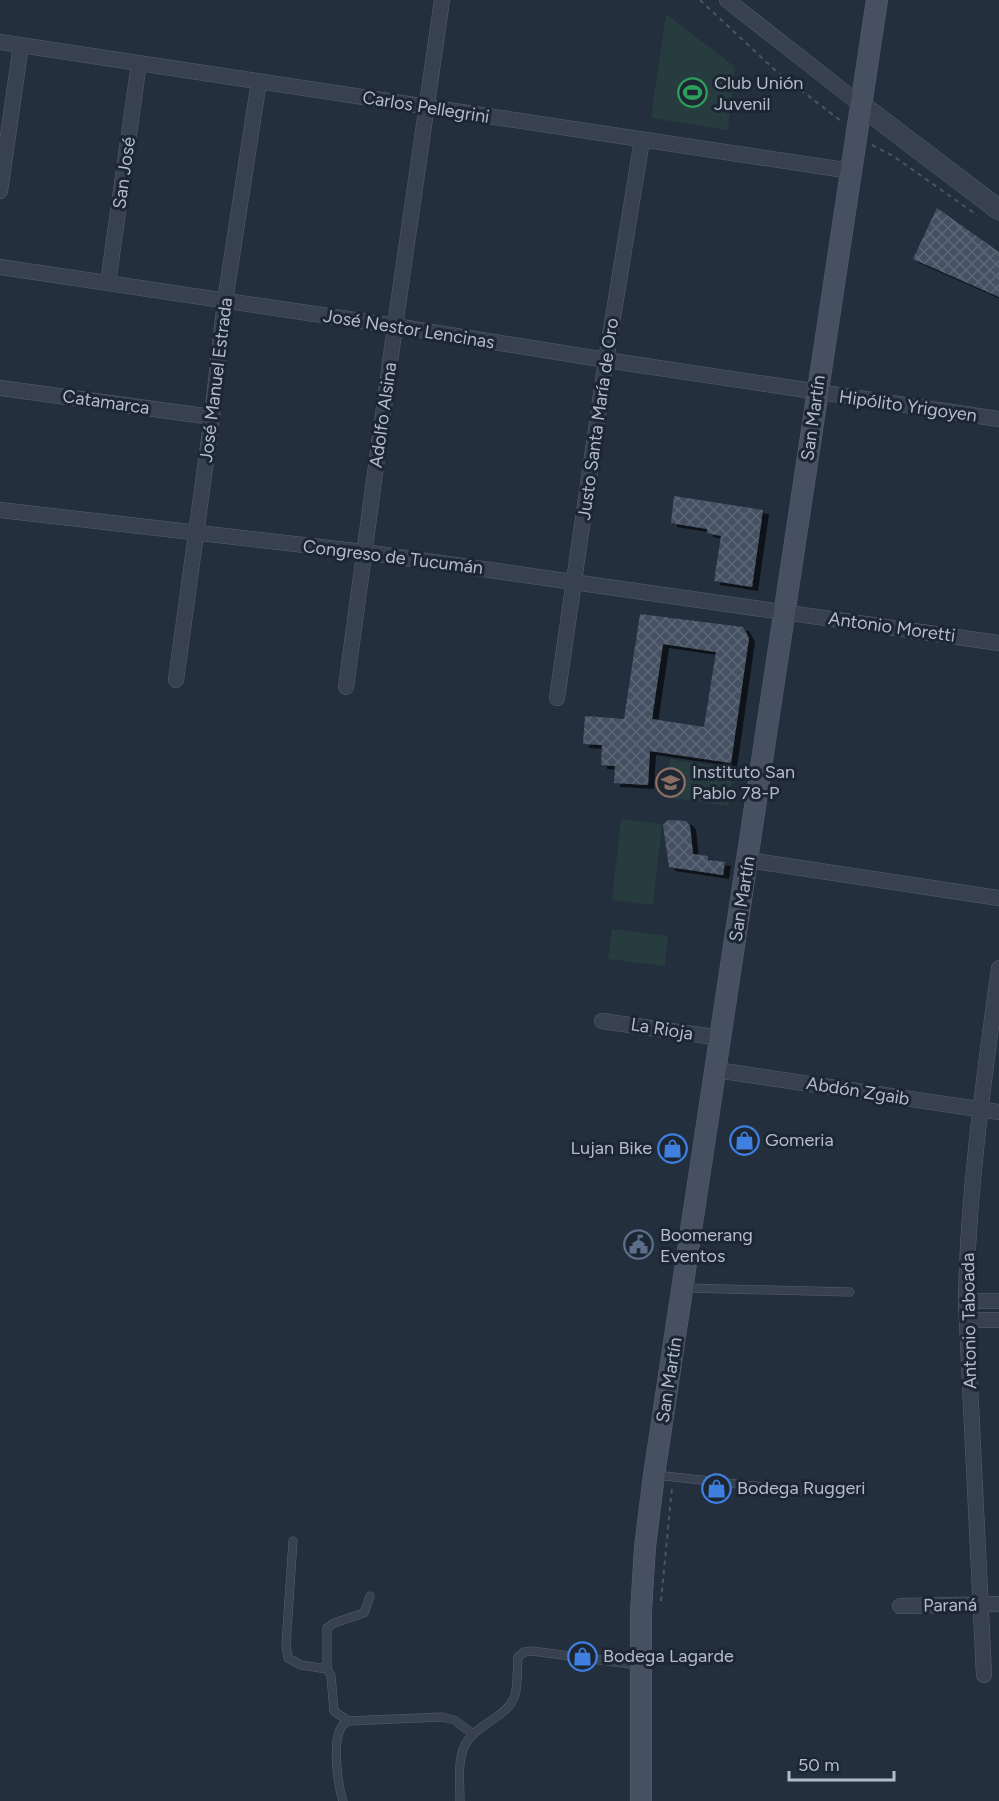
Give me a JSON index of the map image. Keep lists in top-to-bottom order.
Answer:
{
  "streets": {
    "main road": ["San Martín"],
    "street": [
      "Carlos Pellegrini",
      "San José",
      "José Nestor Lencinas",
      "José Manuel Estrada",
      "Catamarca",
      "Hipólito Yrigoyen",
      "Adolfo Alsina",
      "Justo Santa María de Oro",
      "Congreso de Tucumán",
      "Antonio Moretti",
      "La Rioja",
      "Abdón Zgaib",
      "Antonio Taboada",
      "Paraná"
    ]
  },
  "crossings": [
    ["Carlos Pellegrini", "San José"],
    ["Carlos Pellegrini", "José Manuel Estrada"],
    ["Carlos Pellegrini", "Adolfo Alsina"],
    ["Carlos Pellegrini", "San Martín"],
    ["Carlos Pellegrini", "Justo Santa María de Oro"],
    ["San José", "José Nestor Lencinas"],
    ["José Nestor Lencinas", "José Manuel Estrada"],
    ["José Nestor Lencinas", "Hipólito Yrigoyen"],
    ["José Nestor Lencinas", "Adolfo Alsina"],
    ["José Nestor Lencinas", "San Martín"],
    ["José Nestor Lencinas", "Justo Santa María de Oro"],
    ["José Manuel Estrada", "Catamarca"],
    ["José Manuel Estrada", "Congreso de Tucumán"],
    ["Hipólito Yrigoyen", "San Martín"],
    ["Adolfo Alsina", "Congreso de Tucumán"],
    ["San Martín", "Congreso de Tucumán"],
    ["San Martín", "Antonio Moretti"],
    ["San Martín", "La Rioja"],
    ["San Martín", "Abdón Zgaib"],
    ["Justo Santa María de Oro", "Congreso de Tucumán"],
    ["Congreso de Tucumán", "Antonio Moretti"],
    ["Abdón Zgaib", "Antonio Taboada"],
    ["Antonio Taboada", "Paraná"]
  ],
  "places": {
    "sports": ["Club Unión Juvenil"],
    "school or university": ["Instituto San Pablo 78-P"],
    "shop": [
      "Gomeria",
      "Lujan Bike",
      "Bodega Ruggeri",
      "Bodega Lagarde"
    ],
    "public building": ["Boomerang Eventos"]
  },
  "scale_bar": "50 m"
}
